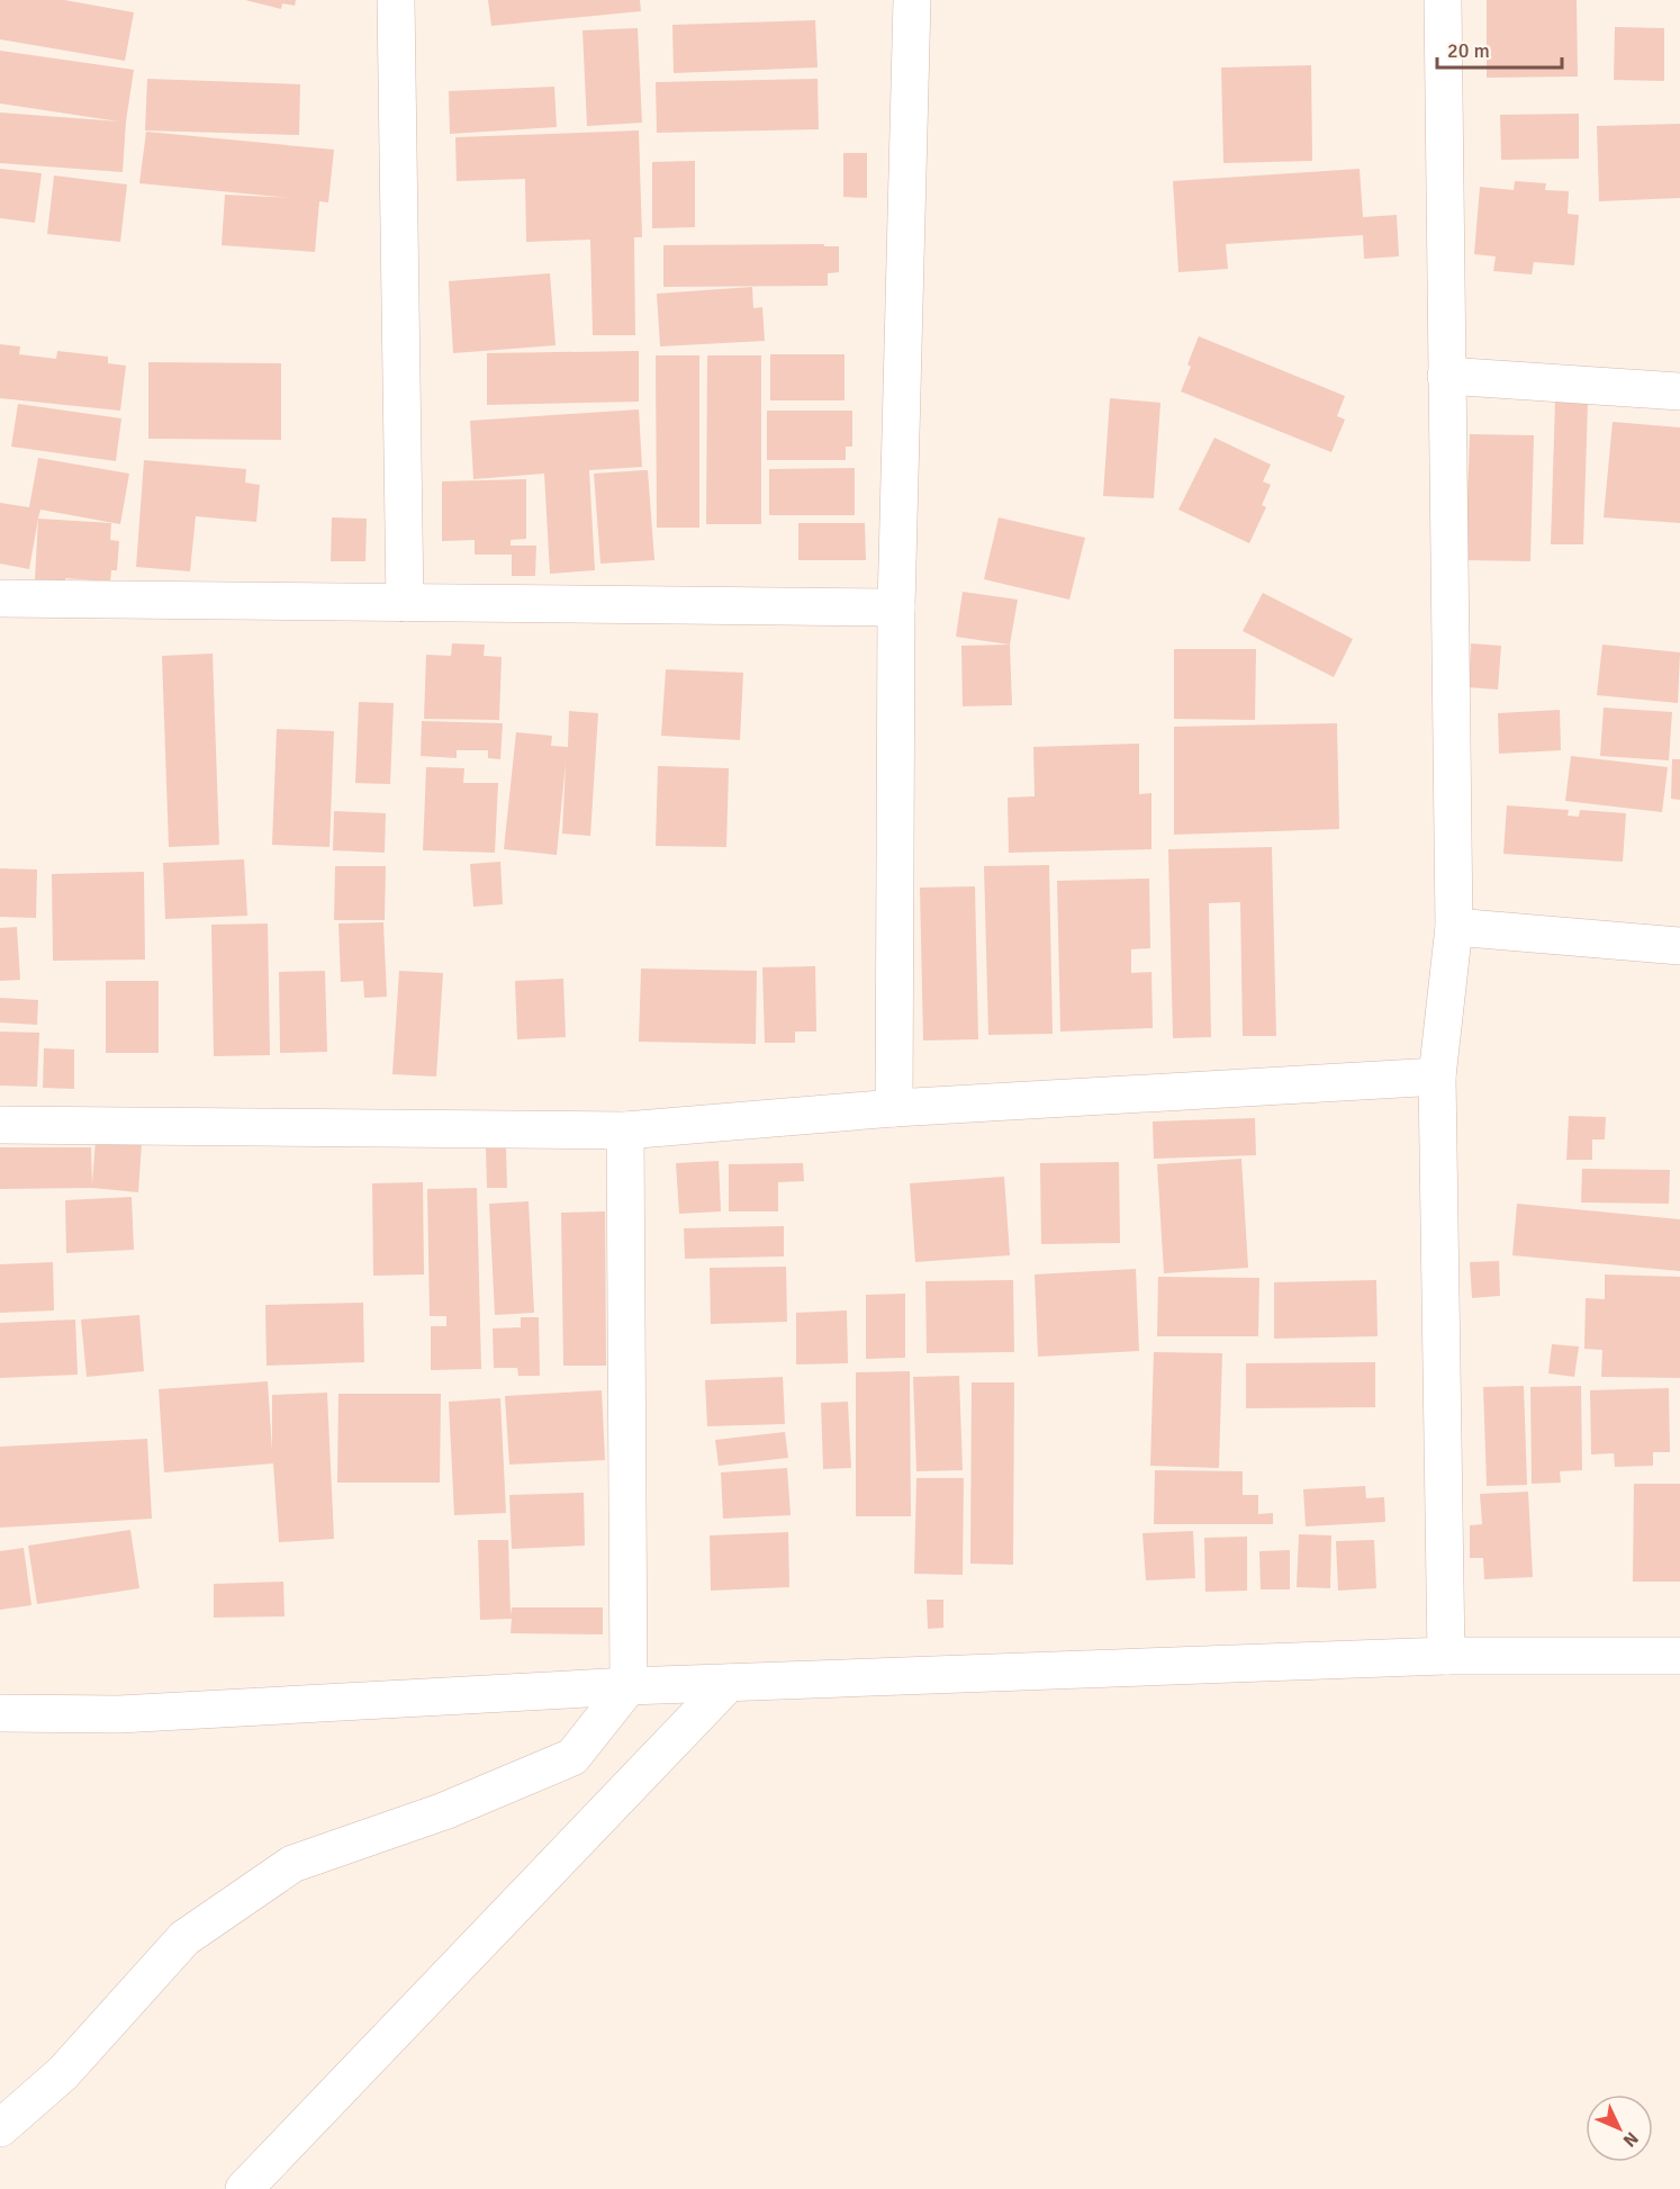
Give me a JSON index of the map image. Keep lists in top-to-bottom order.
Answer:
{
  "scale_bar": "20 m",
  "north": "bottom right"
}
